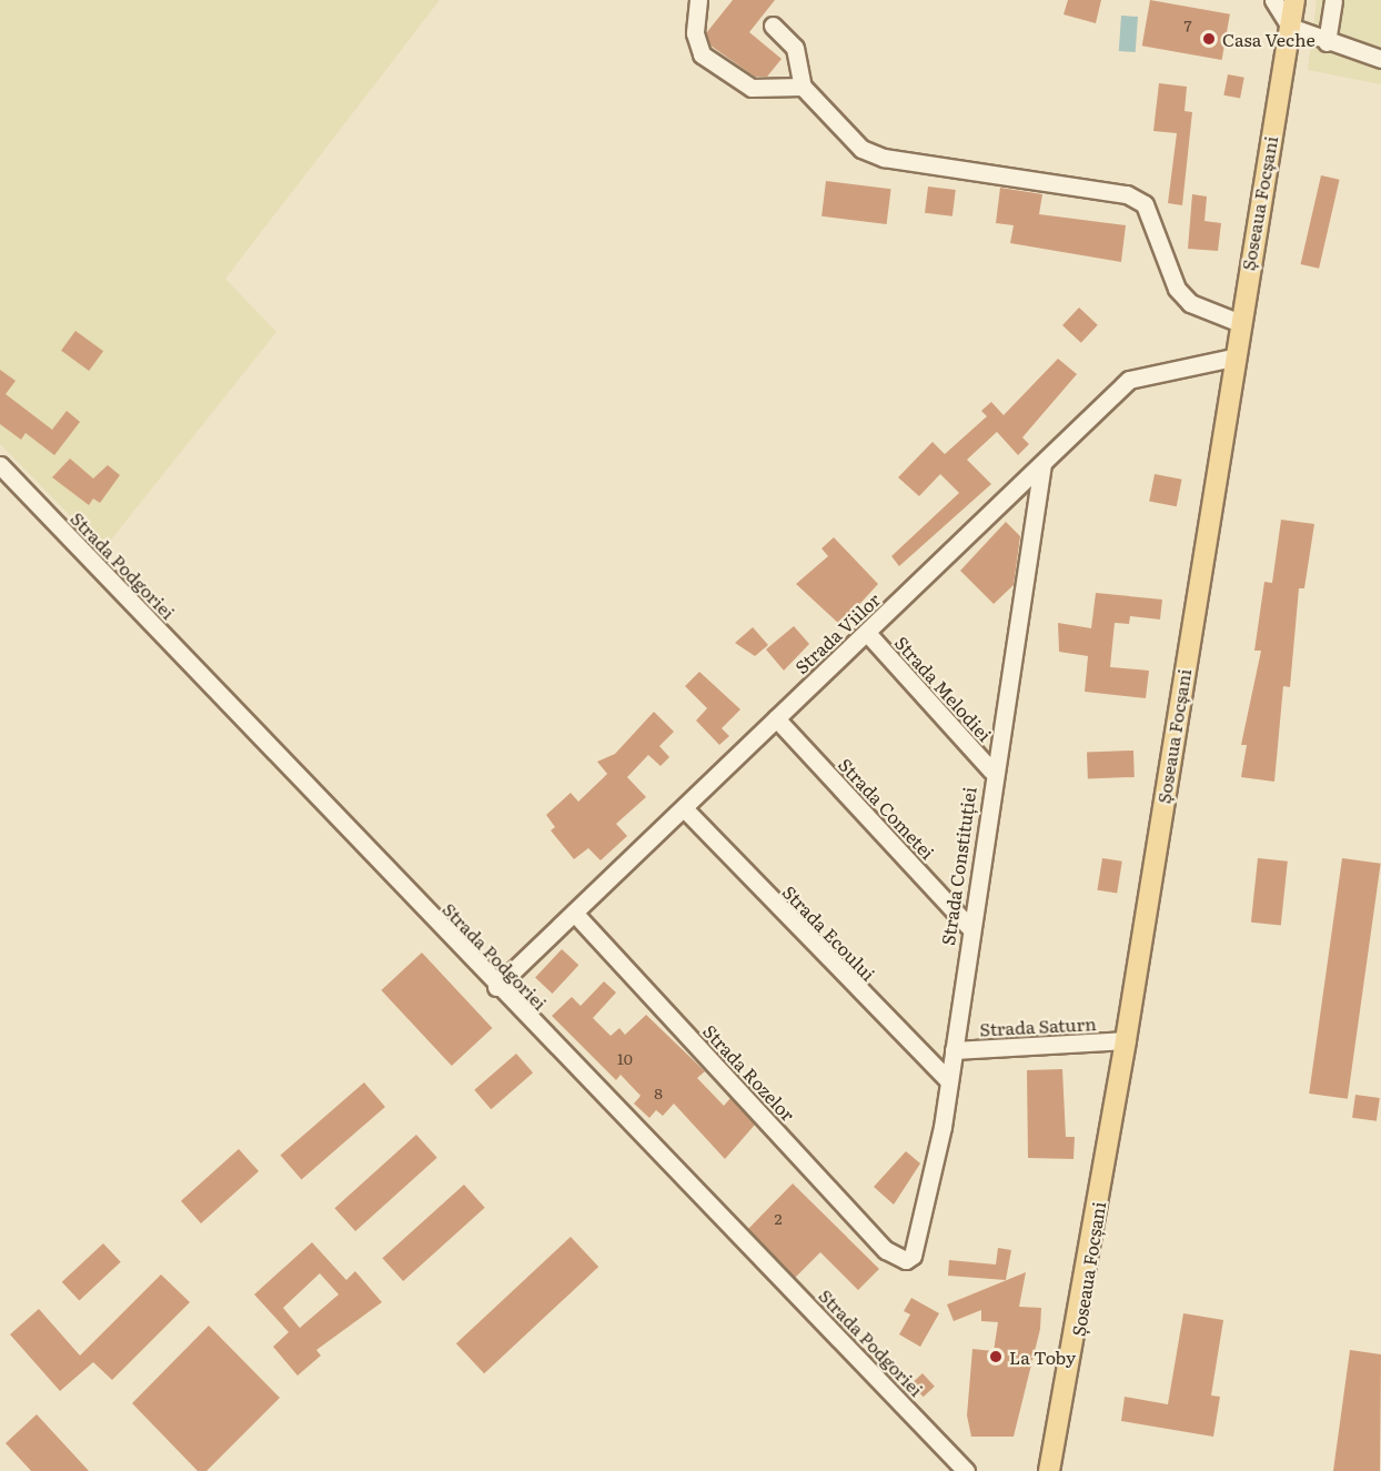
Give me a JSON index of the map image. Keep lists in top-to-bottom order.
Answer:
{
  "streets": {
    "main road": ["Șoseaua Focșani"],
    "street": [
      "Strada Podgoriei",
      "Strada Viilor",
      "Strada Melodiei",
      "Strada Cometei",
      "Strada Constituției",
      "Strada Ecoului",
      "Strada Saturn",
      "Strada Rozelor"
    ]
  },
  "crossings": [
    ["Șoseaua Focșani", "Strada Viilor"],
    ["Șoseaua Focșani", "Strada Saturn"],
    ["Strada Podgoriei", "Strada Viilor"],
    ["Strada Viilor", "Strada Melodiei"],
    ["Strada Viilor", "Strada Cometei"],
    ["Strada Viilor", "Strada Constituției"],
    ["Strada Viilor", "Strada Ecoului"],
    ["Strada Viilor", "Strada Rozelor"],
    ["Strada Melodiei", "Strada Constituției"],
    ["Strada Cometei", "Strada Constituției"],
    ["Strada Constituției", "Strada Ecoului"],
    ["Strada Constituției", "Strada Saturn"],
    ["Strada Constituției", "Strada Rozelor"]
  ],
  "places": ["Casa Veche", "La Toby"],
  "house_numbers": [
    "7",
    "10",
    "8",
    "2"
  ]
}
